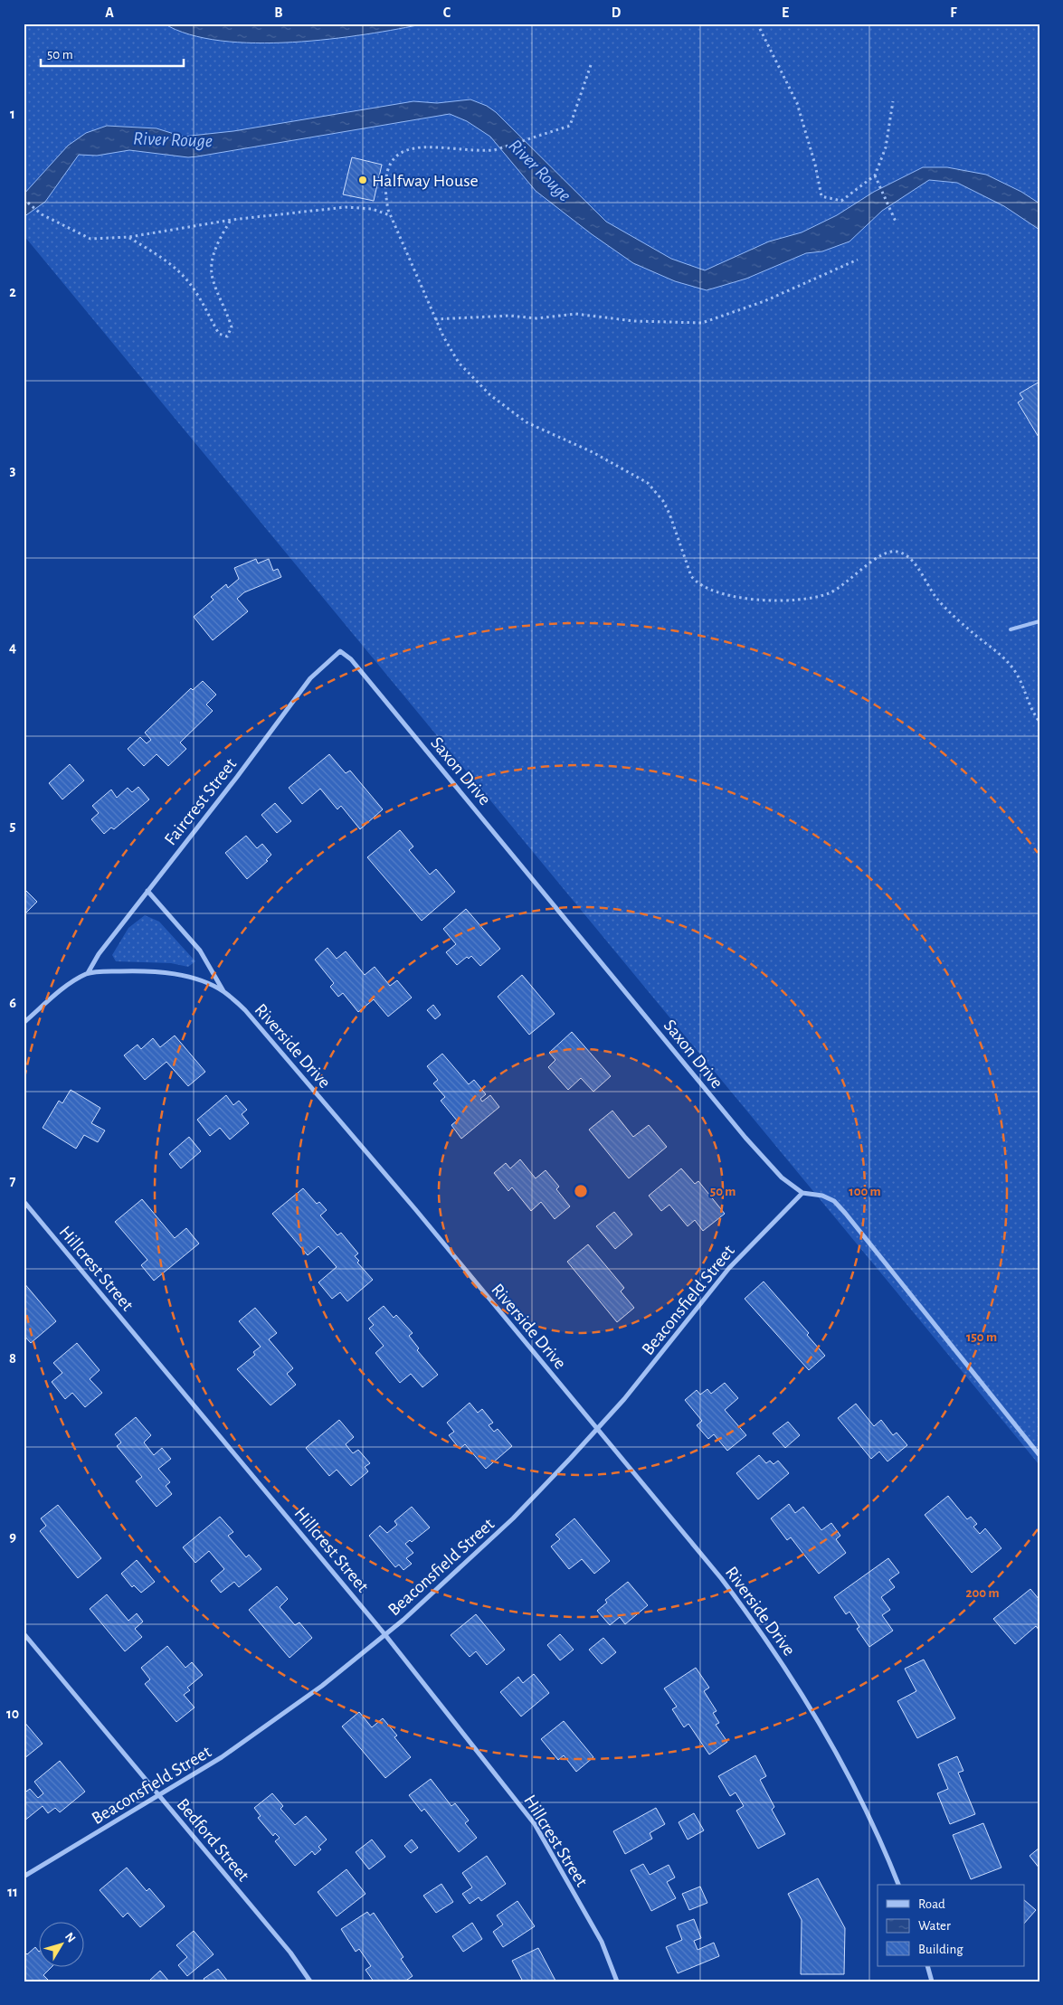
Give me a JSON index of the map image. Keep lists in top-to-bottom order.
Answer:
{
  "streets": {
    "street": [
      "Saxon Drive",
      "Faircrest Street",
      "Riverside Drive",
      "Hillcrest Street",
      "Beaconsfield Street",
      "Bedford Street"
    ]
  },
  "crossings": [
    ["Saxon Drive", "Faircrest Street"],
    ["Saxon Drive", "Beaconsfield Street"],
    ["Faircrest Street", "Riverside Drive"],
    ["Riverside Drive", "Beaconsfield Street"],
    ["Hillcrest Street", "Beaconsfield Street"],
    ["Beaconsfield Street", "Bedford Street"]
  ],
  "water": ["River Rouge"],
  "places": ["Halfway House"],
  "legend": ["Road", "Water", "Building"],
  "scale_bar": "50 m",
  "north": "top right",
  "grid": {
    "columns": [
      "A",
      "B",
      "C",
      "D",
      "E",
      "F"
    ],
    "rows": [
      "1",
      "2",
      "3",
      "4",
      "5",
      "6",
      "7",
      "8",
      "9",
      "10",
      "11"
    ]
  },
  "rings": [
    "50 m",
    "100 m",
    "150 m",
    "200 m"
  ]
}
